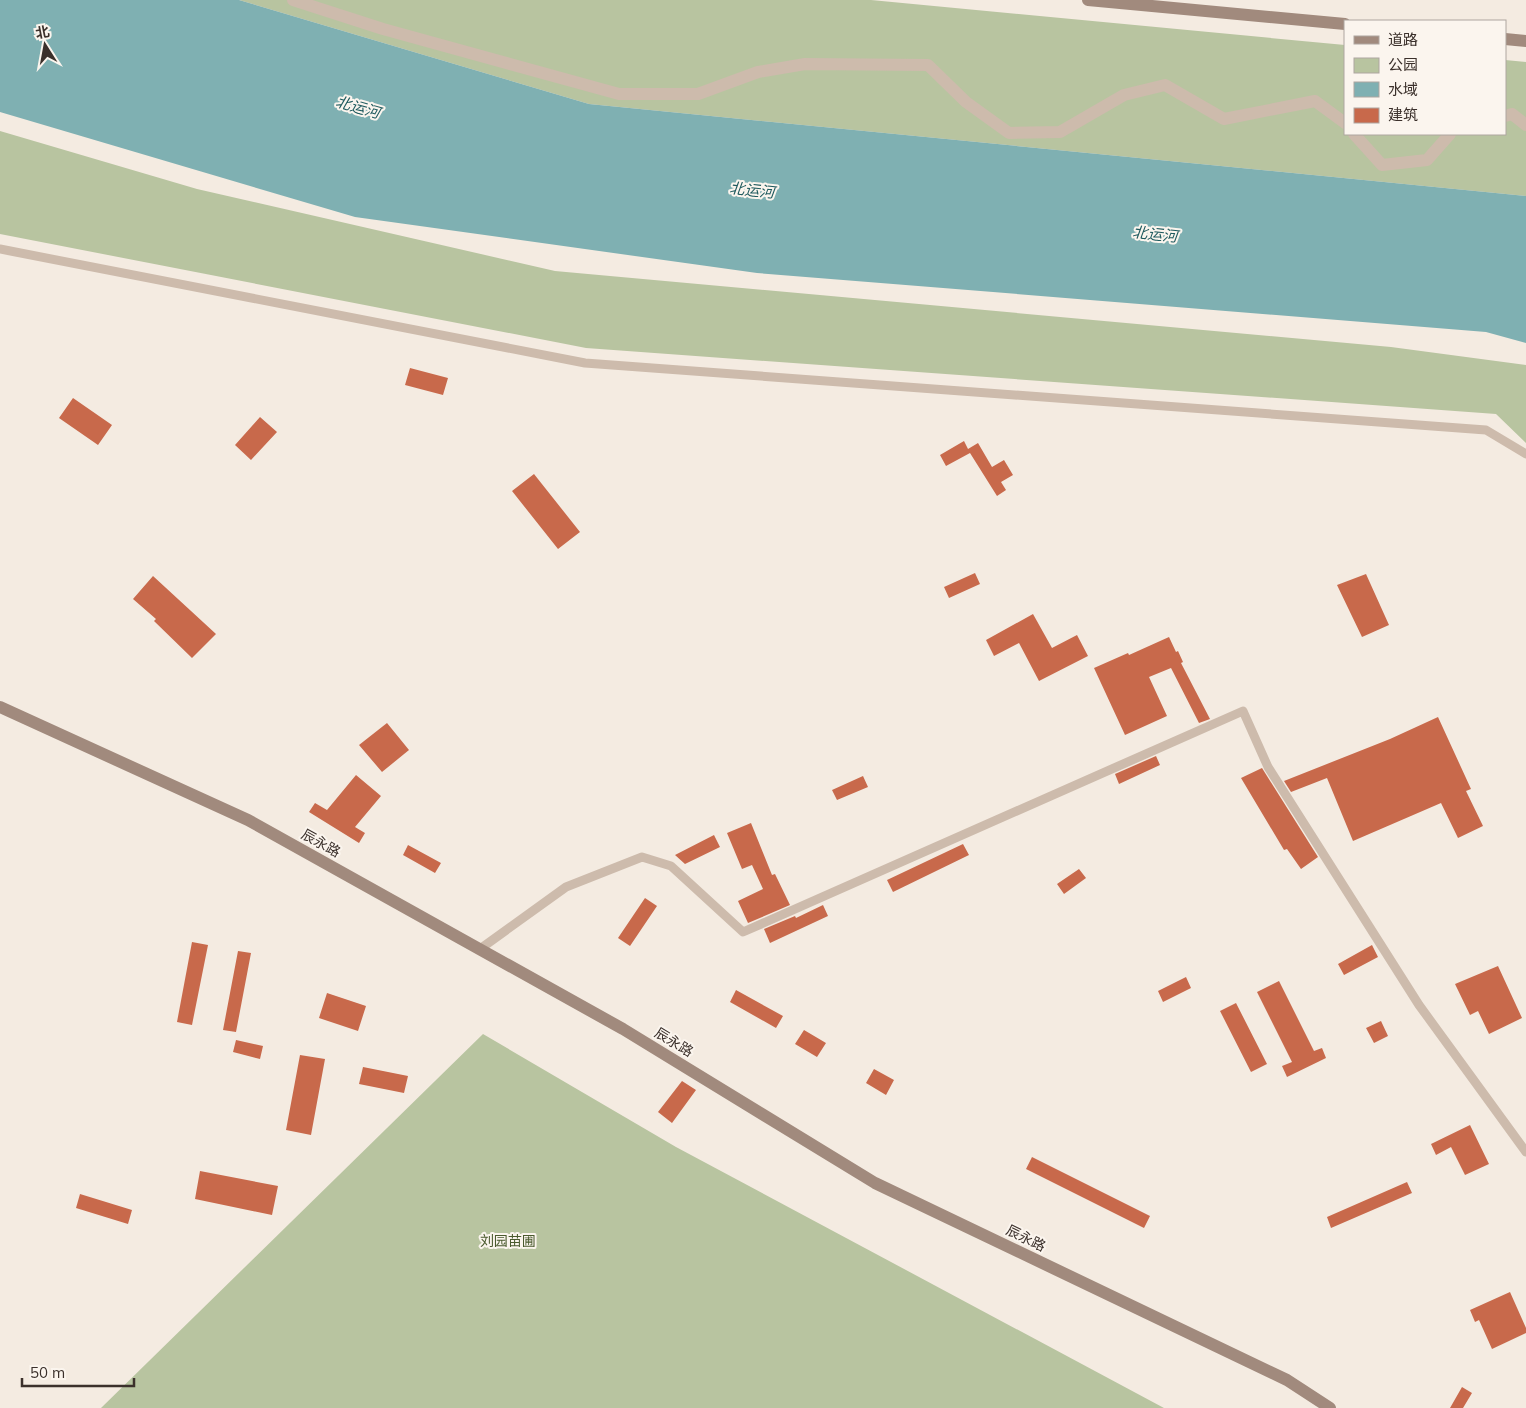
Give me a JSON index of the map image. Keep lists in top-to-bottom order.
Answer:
{
  "streets": {
    "main road": ["辰永路"]
  },
  "water": ["北运河"],
  "parks": ["刘园苗圃"],
  "legend": [
    "道路",
    "公园",
    "水域",
    "建筑"
  ],
  "scale_bar": "50 m",
  "north": "top"
}
